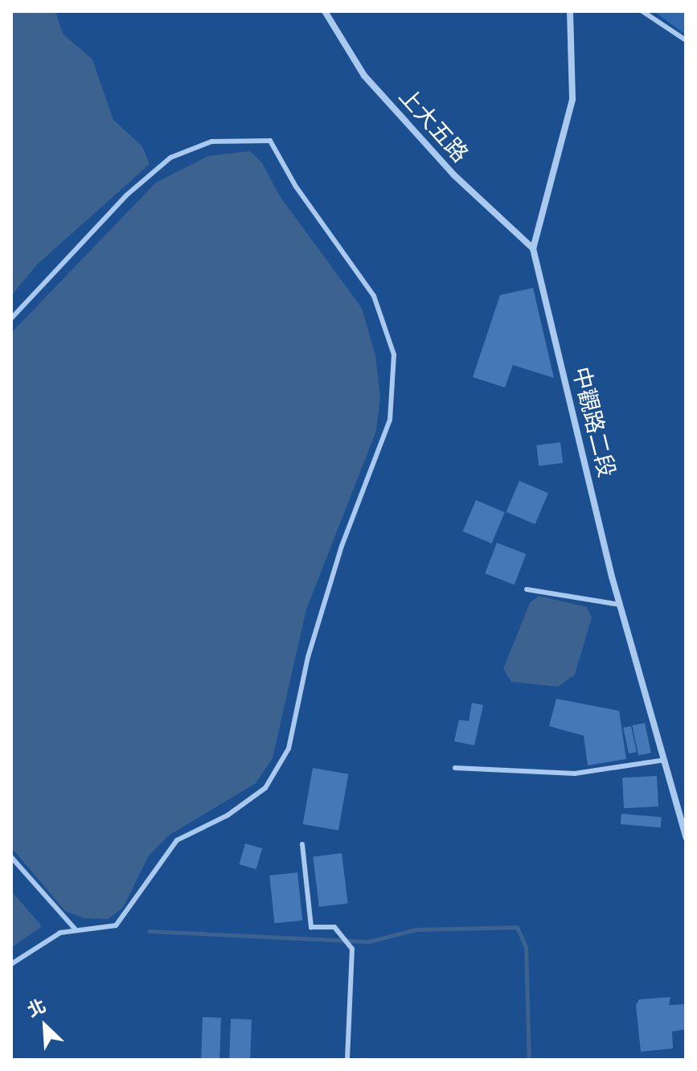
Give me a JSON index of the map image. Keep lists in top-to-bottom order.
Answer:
{
  "streets": {
    "street": ["上大五路", "中觀路二段"]
  },
  "crossings": [
    ["上大五路", "中觀路二段"]
  ],
  "north": "top left"
}
